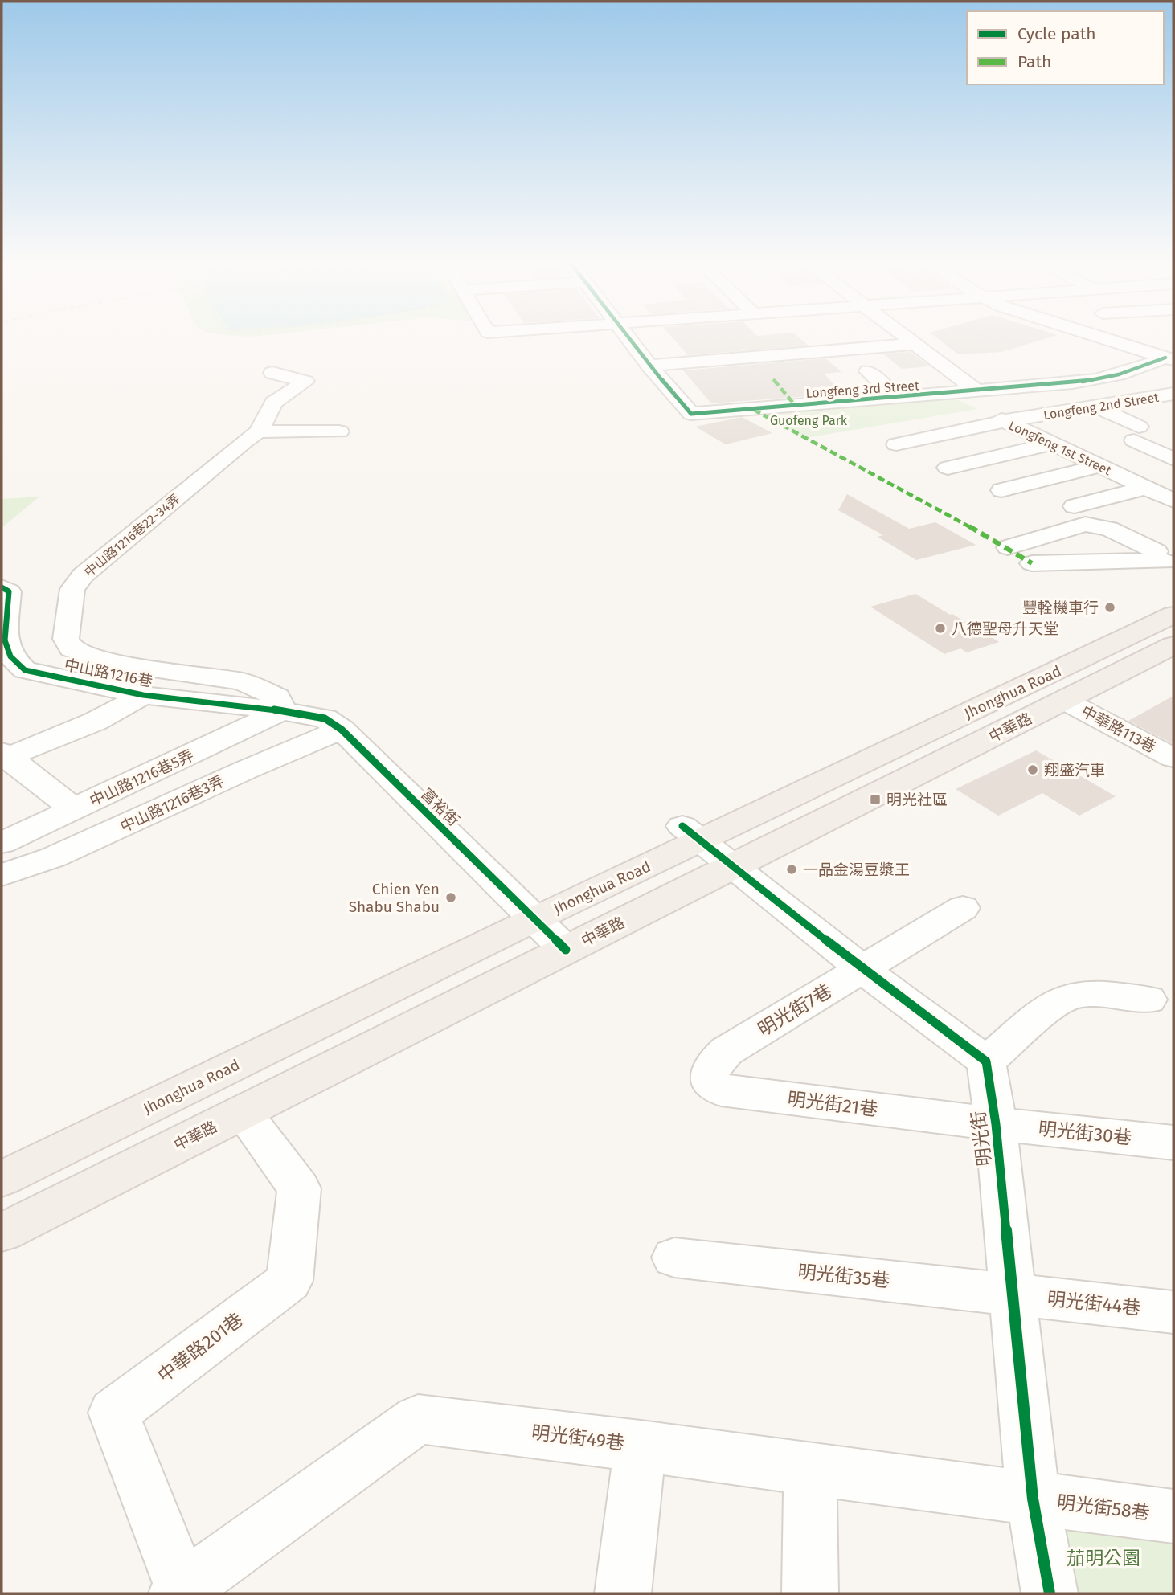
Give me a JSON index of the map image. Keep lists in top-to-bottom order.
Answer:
{
  "streets": {
    "main road": ["Jhonghua Road", "中華路"],
    "street": [
      "Longfeng 3rd Street",
      "Longfeng 2nd Street",
      "Longfeng 1st Street",
      "中山路1216巷22~34弄",
      "中山路1216巷",
      "中華路113巷",
      "中山路1216巷5弄",
      "中山路1216巷3弄",
      "富裕街",
      "明光街7巷",
      "明光街21巷",
      "明光街30巷",
      "明光街",
      "明光街35巷",
      "明光街44巷",
      "中華路201巷",
      "明光街49巷",
      "明光街58巷"
    ]
  },
  "crossings": [
    ["Longfeng 3rd Street", "Longfeng 1st Street"],
    ["Longfeng 2nd Street", "Longfeng 1st Street"],
    ["中山路1216巷22~34弄", "中山路1216巷"],
    ["中山路1216巷22~34弄", "中山路1216巷5弄"],
    ["中山路1216巷22~34弄", "富裕街"],
    ["中山路1216巷", "中山路1216巷5弄"],
    ["中山路1216巷", "富裕街"],
    ["Jhonghua Road", "富裕街"],
    ["中華路", "中華路113巷"],
    ["中華路", "富裕街"],
    ["中華路", "中華路201巷"],
    ["中山路1216巷5弄", "富裕街"],
    ["中山路1216巷3弄", "富裕街"],
    ["明光街7巷", "明光街21巷"],
    ["明光街21巷", "明光街30巷"],
    ["明光街21巷", "明光街"],
    ["明光街30巷", "明光街"],
    ["明光街", "明光街35巷"],
    ["明光街", "明光街44巷"],
    ["明光街", "明光街49巷"],
    ["明光街", "明光街58巷"],
    ["明光街35巷", "明光街44巷"],
    ["中華路201巷", "明光街49巷"],
    ["明光街49巷", "明光街58巷"]
  ],
  "parks": ["Guofeng Park", "茄明公園"],
  "places": {
    "other": [
      "豐輇機車行",
      "八德聖母升天堂",
      "翔盛汽車",
      "一品金湯豆漿王",
      "Chien Yen Shabu Shabu"
    ],
    "transit": ["明光社區"]
  },
  "legend": ["Cycle path", "Path"]
}
